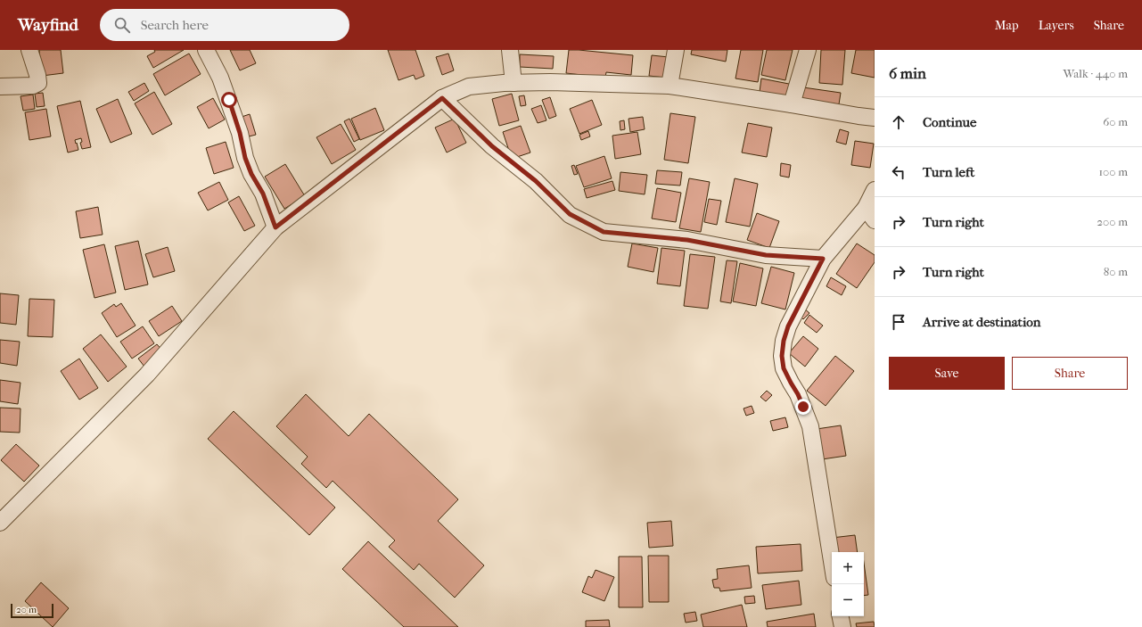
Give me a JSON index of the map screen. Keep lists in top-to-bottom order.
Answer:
{
  "scale_bar": "20 m",
  "page": {
    "header": "Wayfind",
    "search": "Search here",
    "nav": ["Map", "Layers", "Share"],
    "heading": ["6 min", "Walk · 440 m"],
    "list": [
      ["Continue", "60 m"],
      ["Turn left", "100 m"],
      ["Turn right", "200 m"],
      ["Turn right", "80 m"],
      "Arrive at destination"
    ],
    "buttons": ["Save", "Share"],
    "map_buttons": ["+", "−"],
    "scale": "20 m"
  }
}
